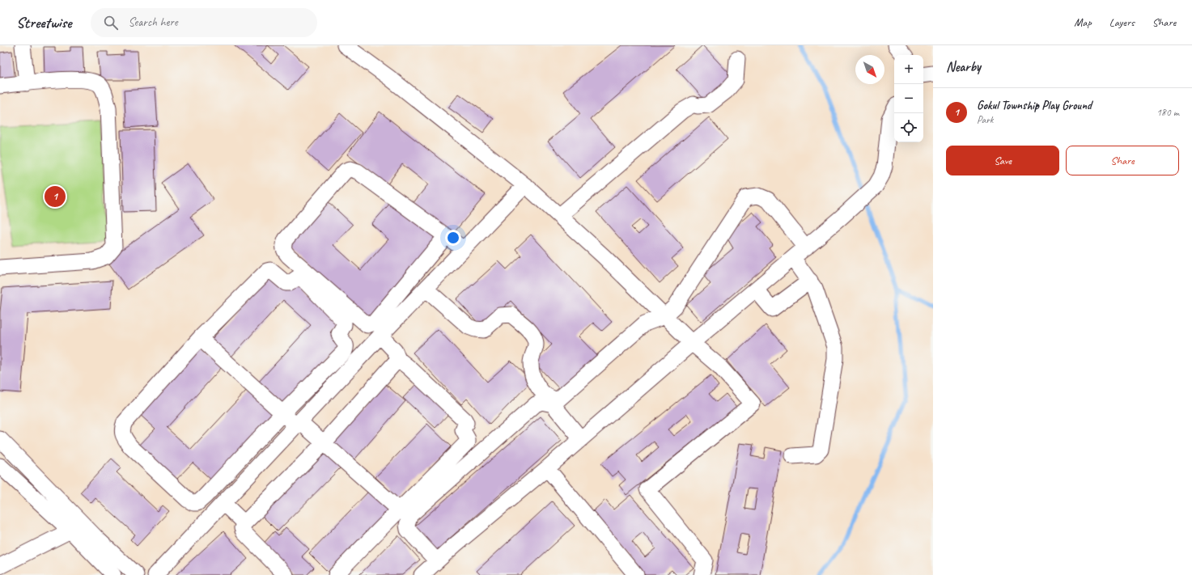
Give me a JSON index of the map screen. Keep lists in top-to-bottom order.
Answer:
{
  "north": "bottom right",
  "page": {
    "header": "Streetwise",
    "search": "Search here",
    "nav": ["Map", "Layers", "Share"],
    "heading": "Nearby",
    "map_buttons": ["+", "−"],
    "list": [
      {
        "mark": "1",
        "name": "Gokul Township Play Ground",
        "note": "Park",
        "value": "180 m"
      }
    ],
    "buttons": ["Save", "Share"],
    "pins": "1"
  }
}
